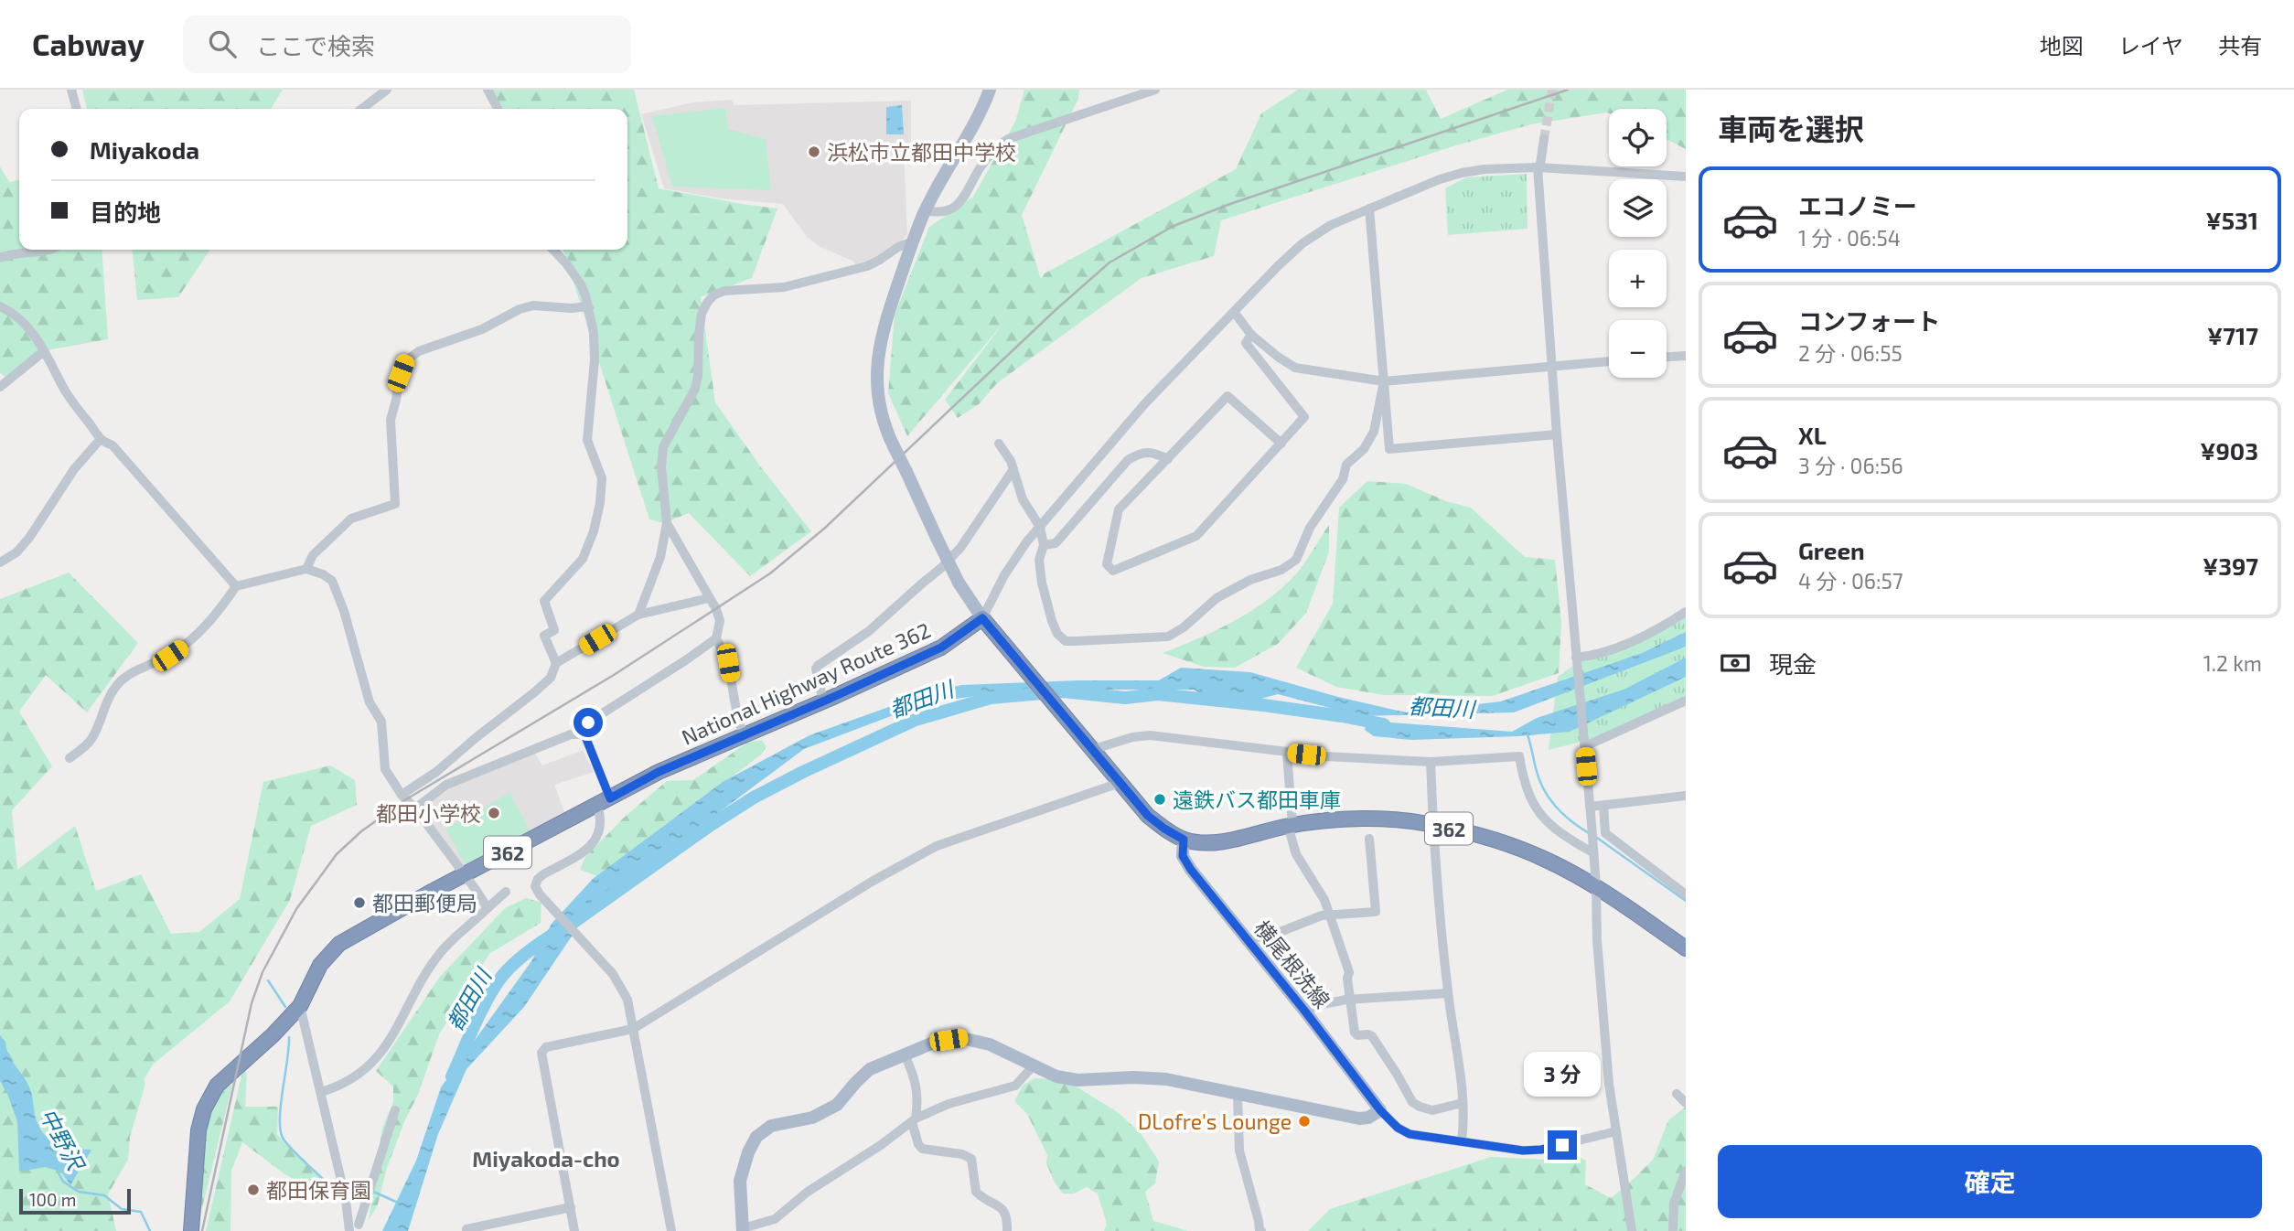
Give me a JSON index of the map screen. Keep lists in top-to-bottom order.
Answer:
{
  "streets": {
    "highway": ["National Highway Route 362", "362"],
    "main road": ["横尾根洗線"]
  },
  "crossings": [
    ["National Highway Route 362", "362"],
    ["362", "横尾根洗線"]
  ],
  "districts": ["Miyakoda-cho"],
  "water": ["都田川", "中野沢"],
  "places": [
    "浜松市立都田中学校",
    "遠鉄バス都田車庫",
    "都田小学校",
    "都田郵便局",
    "DLofre's Lounge",
    "都田保育園"
  ],
  "scale_bar": "100 m",
  "page": {
    "header": "Cabway",
    "search": "ここで検索",
    "nav": ["地図", "レイヤ", "共有"],
    "heading": "車両を選択",
    "map_buttons": ["+", "−"],
    "banner": ["Miyakoda", "目的地"],
    "list": [
      {
        "name": "エコノミー",
        "note": "1 分 · 06:54",
        "value": "¥531"
      },
      {
        "name": "コンフォート",
        "note": "2 分 · 06:55",
        "value": "¥717"
      },
      {
        "name": "XL",
        "note": "3 分 · 06:56",
        "value": "¥903"
      },
      {
        "name": "Green",
        "note": "4 分 · 06:57",
        "value": "¥397"
      }
    ],
    "pay": ["現金", "1.2 km"],
    "bubble": "3 分",
    "buttons": "確定",
    "scale": "100 m"
  }
}
